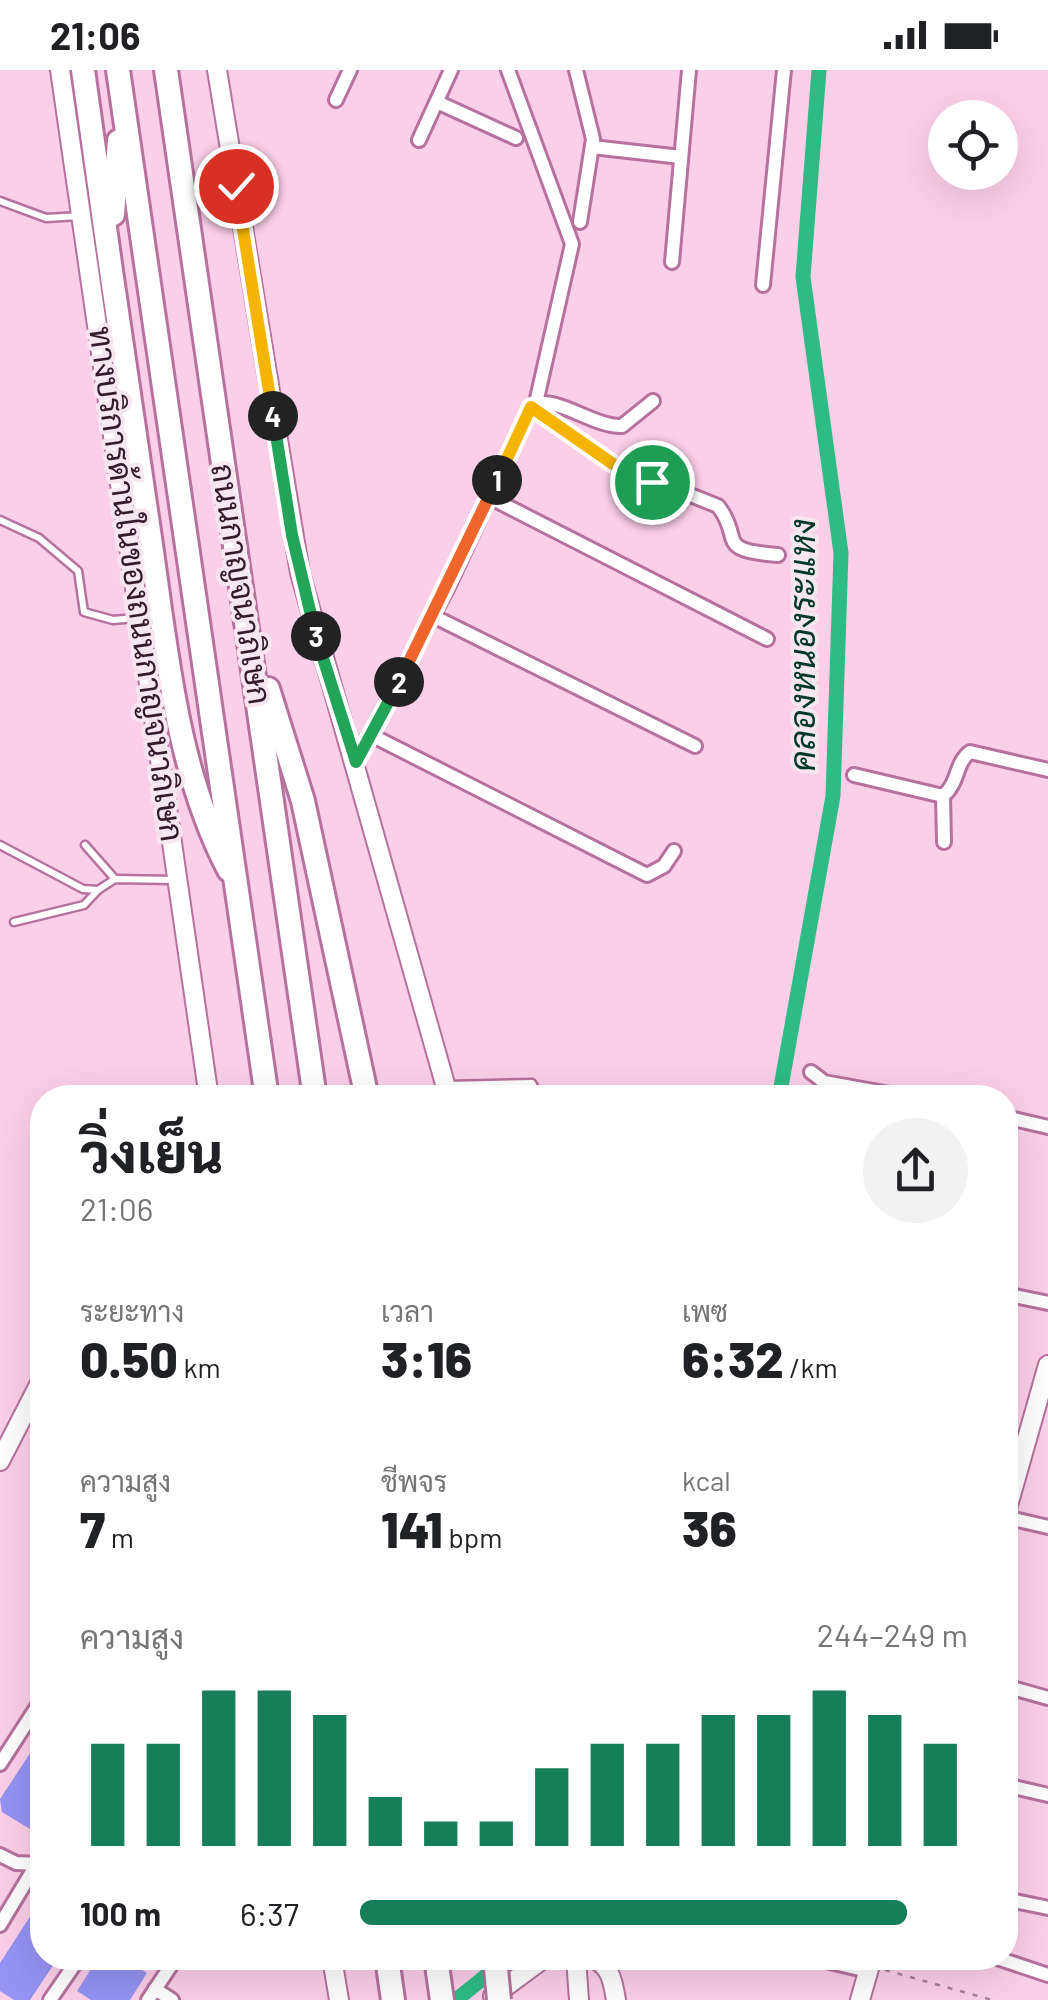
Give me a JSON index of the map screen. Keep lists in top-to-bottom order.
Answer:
{
  "streets": {
    "highway": ["ถนนกาญจนาภิเษก"],
    "main road": ["ทางบริการด้านในของถนนกาญจนาภิเษก"]
  },
  "water": ["คลองหนองระแหง"],
  "page": {
    "status": "21:06",
    "pins": [
      "4",
      "1",
      "3",
      "2"
    ],
    "heading": ["วิ่งเย็น", "21:06"],
    "stats": [
      ["ระยะทาง", "0.50 km"],
      ["เวลา", "3:16"],
      ["เพซ", "6:32 /km"],
      ["ความสูง", "7 m"],
      ["ชีพจร", "141 bpm"],
      ["kcal", "36"]
    ],
    "chart": ["ความสูง", "244–249 m"],
    "list": [
      {
        "name": "100 m",
        "note": "6:37"
      }
    ]
  }
}
